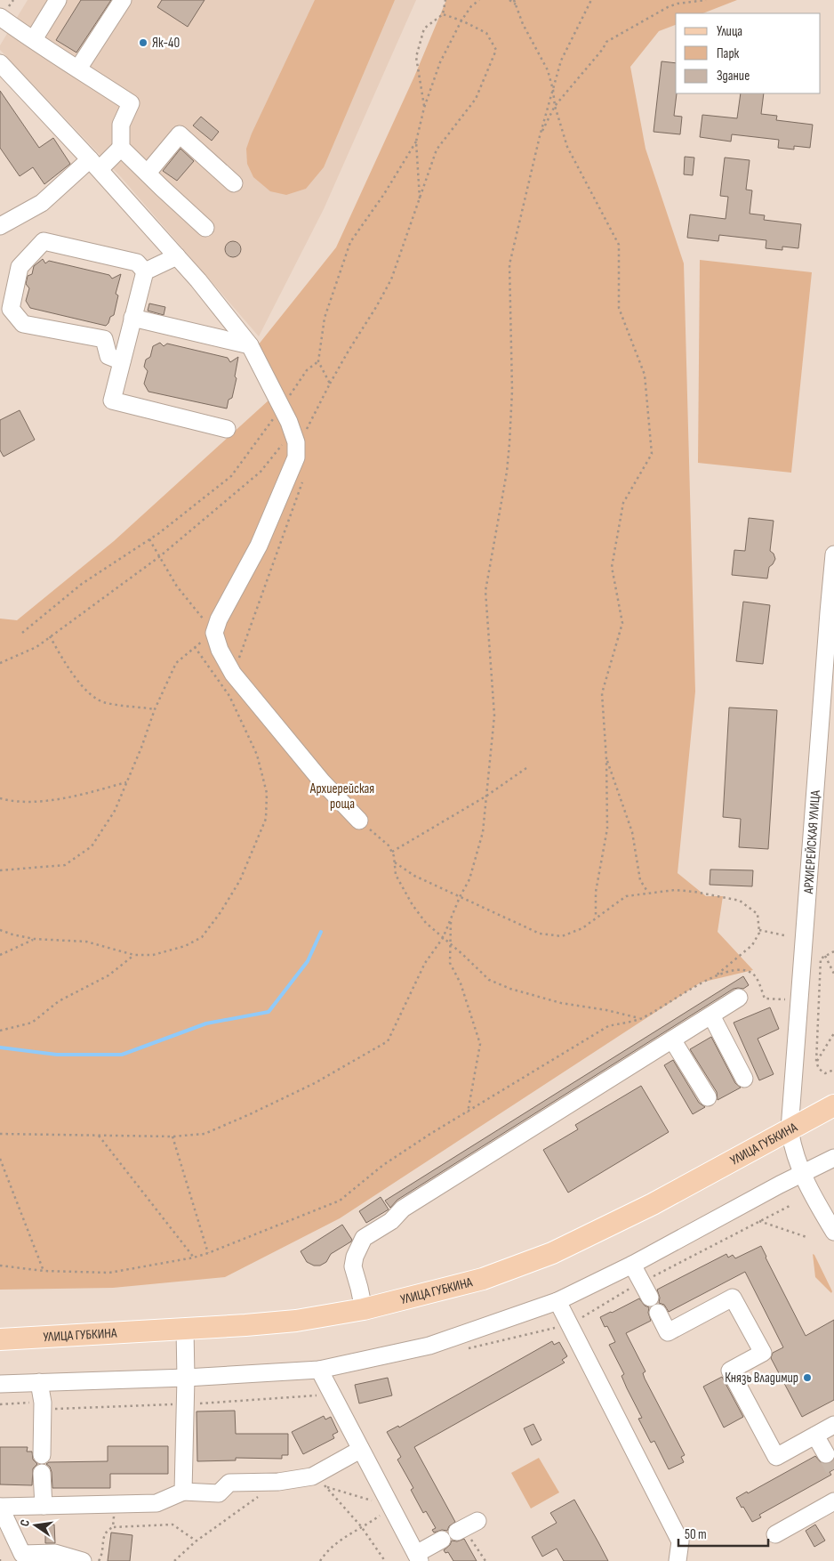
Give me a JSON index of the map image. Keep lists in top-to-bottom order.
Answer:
{
  "streets": {
    "main road": ["УЛИЦА ГУБКИНА"],
    "street": ["АРХИЕРЕЙСКАЯ УЛИЦА"]
  },
  "crossings": [
    ["АРХИЕРЕЙСКАЯ УЛИЦА", "УЛИЦА ГУБКИНА"]
  ],
  "parks": ["Архиерейская роща"],
  "places": ["Як-40", "Князь Владимир"],
  "legend": ["Улица", "Парк", "Здание"],
  "scale_bar": "50 m",
  "north": "left"
}
